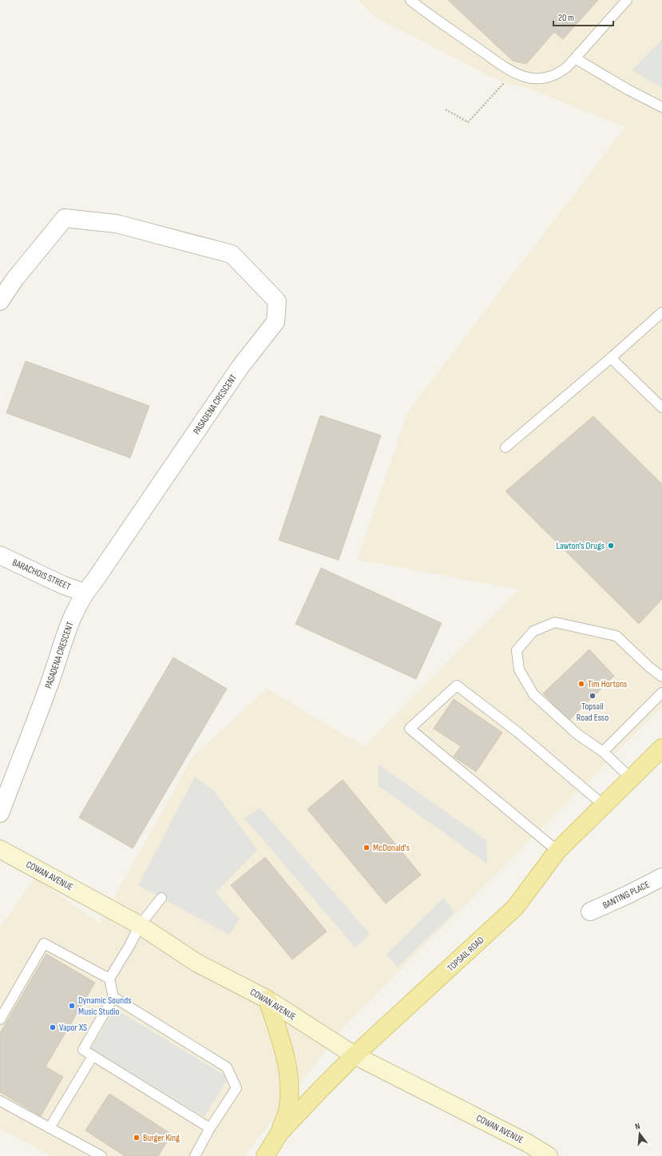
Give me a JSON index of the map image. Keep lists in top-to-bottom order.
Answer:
{
  "streets": {
    "main road": ["TOPSAIL ROAD"],
    "street": [
      "PASADENA CRESCENT",
      "BARACHOIS STREET",
      "COWAN AVENUE",
      "BANTING PLACE"
    ]
  },
  "crossings": [
    ["PASADENA CRESCENT", "BARACHOIS STREET"],
    ["COWAN AVENUE", "TOPSAIL ROAD"]
  ],
  "places": [
    "Lawton's Drugs",
    "Tim Hortons",
    "Topsail Road Esso",
    "McDonald's",
    "Dynamic Sounds Music Studio",
    "Vapor XS",
    "Burger King"
  ],
  "scale_bar": "20 m",
  "north": "top"
}
